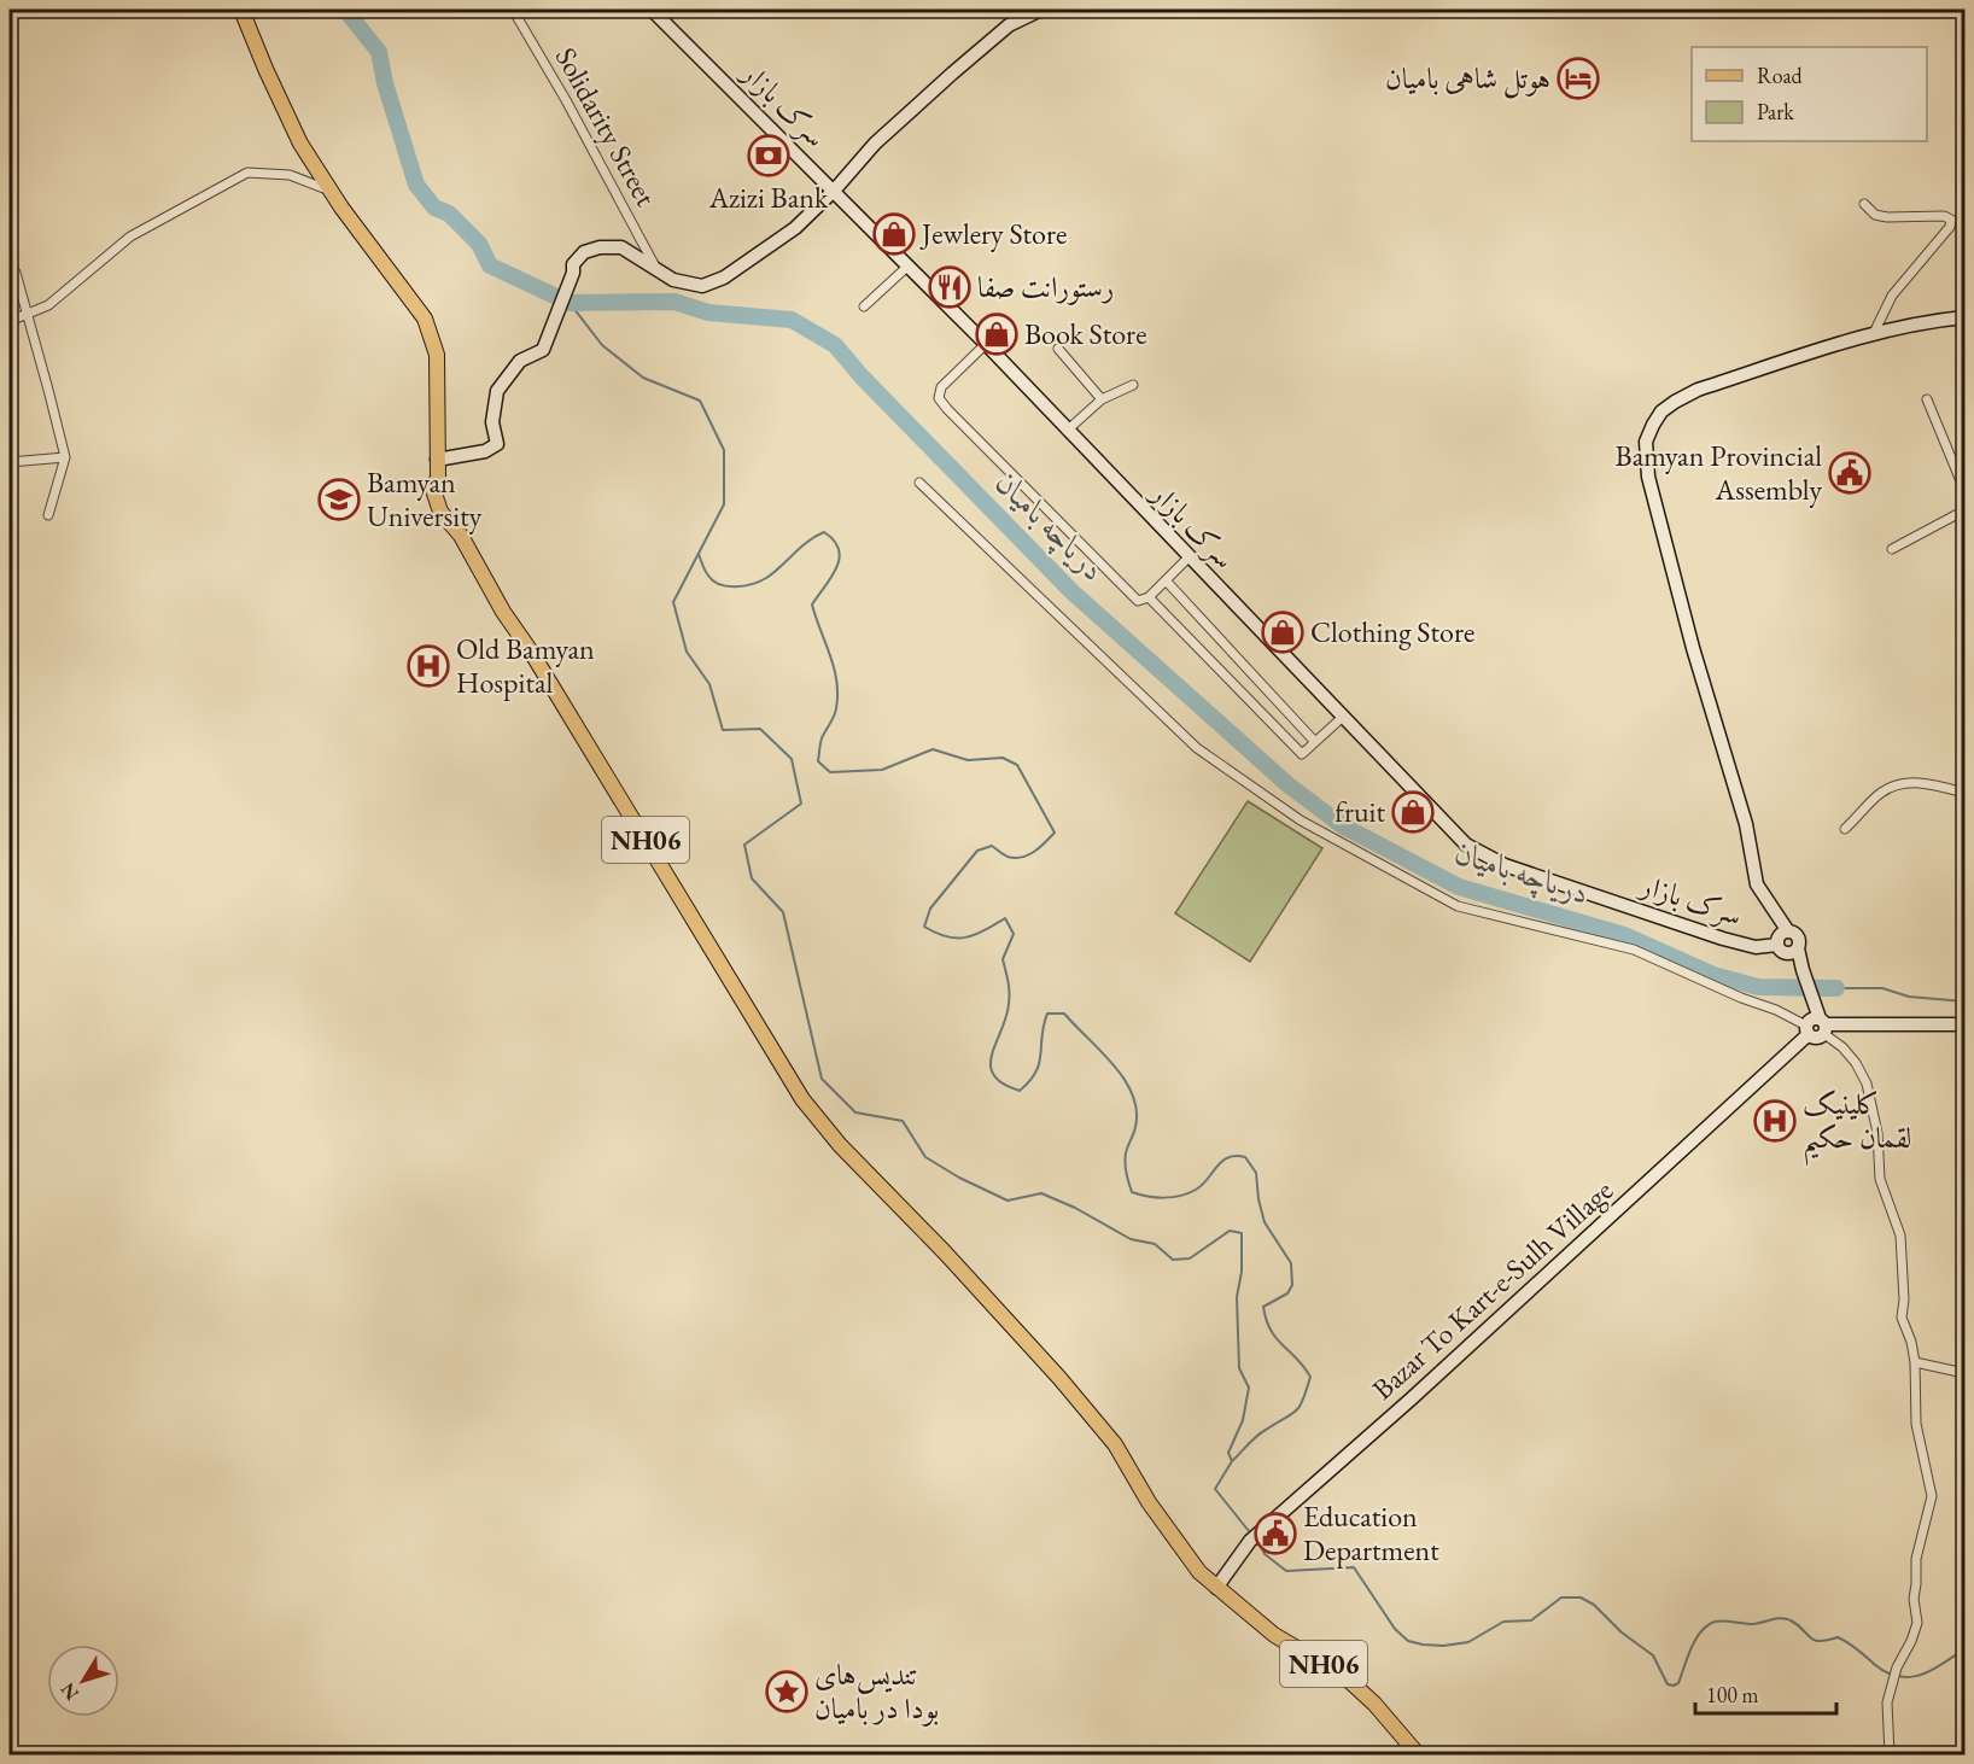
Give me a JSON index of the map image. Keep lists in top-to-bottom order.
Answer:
{
  "streets": {
    "main road": ["سرک بازار", "NH06", "Bazar To Kart-e-Sulh Village"],
    "street": ["Solidarity Street"]
  },
  "crossings": [
    ["NH06", "Bazar To Kart-e-Sulh Village"]
  ],
  "water": ["دریاچه بامیان"],
  "places": {
    "hotel": ["هوتل شاهی بامیان"],
    "bank": ["Azizi Bank"],
    "shop": [
      "Jewlery Store",
      "Book Store",
      "Clothing Store",
      "fruit"
    ],
    "restaurant": ["رستورانت صفا"],
    "public building": ["Bamyan Provincial Assembly", "Education Department"],
    "school or university": ["Bamyan University"],
    "hospital": ["Old Bamyan Hospital", "کلینیک لقمان حکیم"],
    "place": ["تندیس‌های بودا در بامیان"]
  },
  "legend": ["Road", "Park"],
  "scale_bar": "100 m",
  "north": "bottom left"
}
